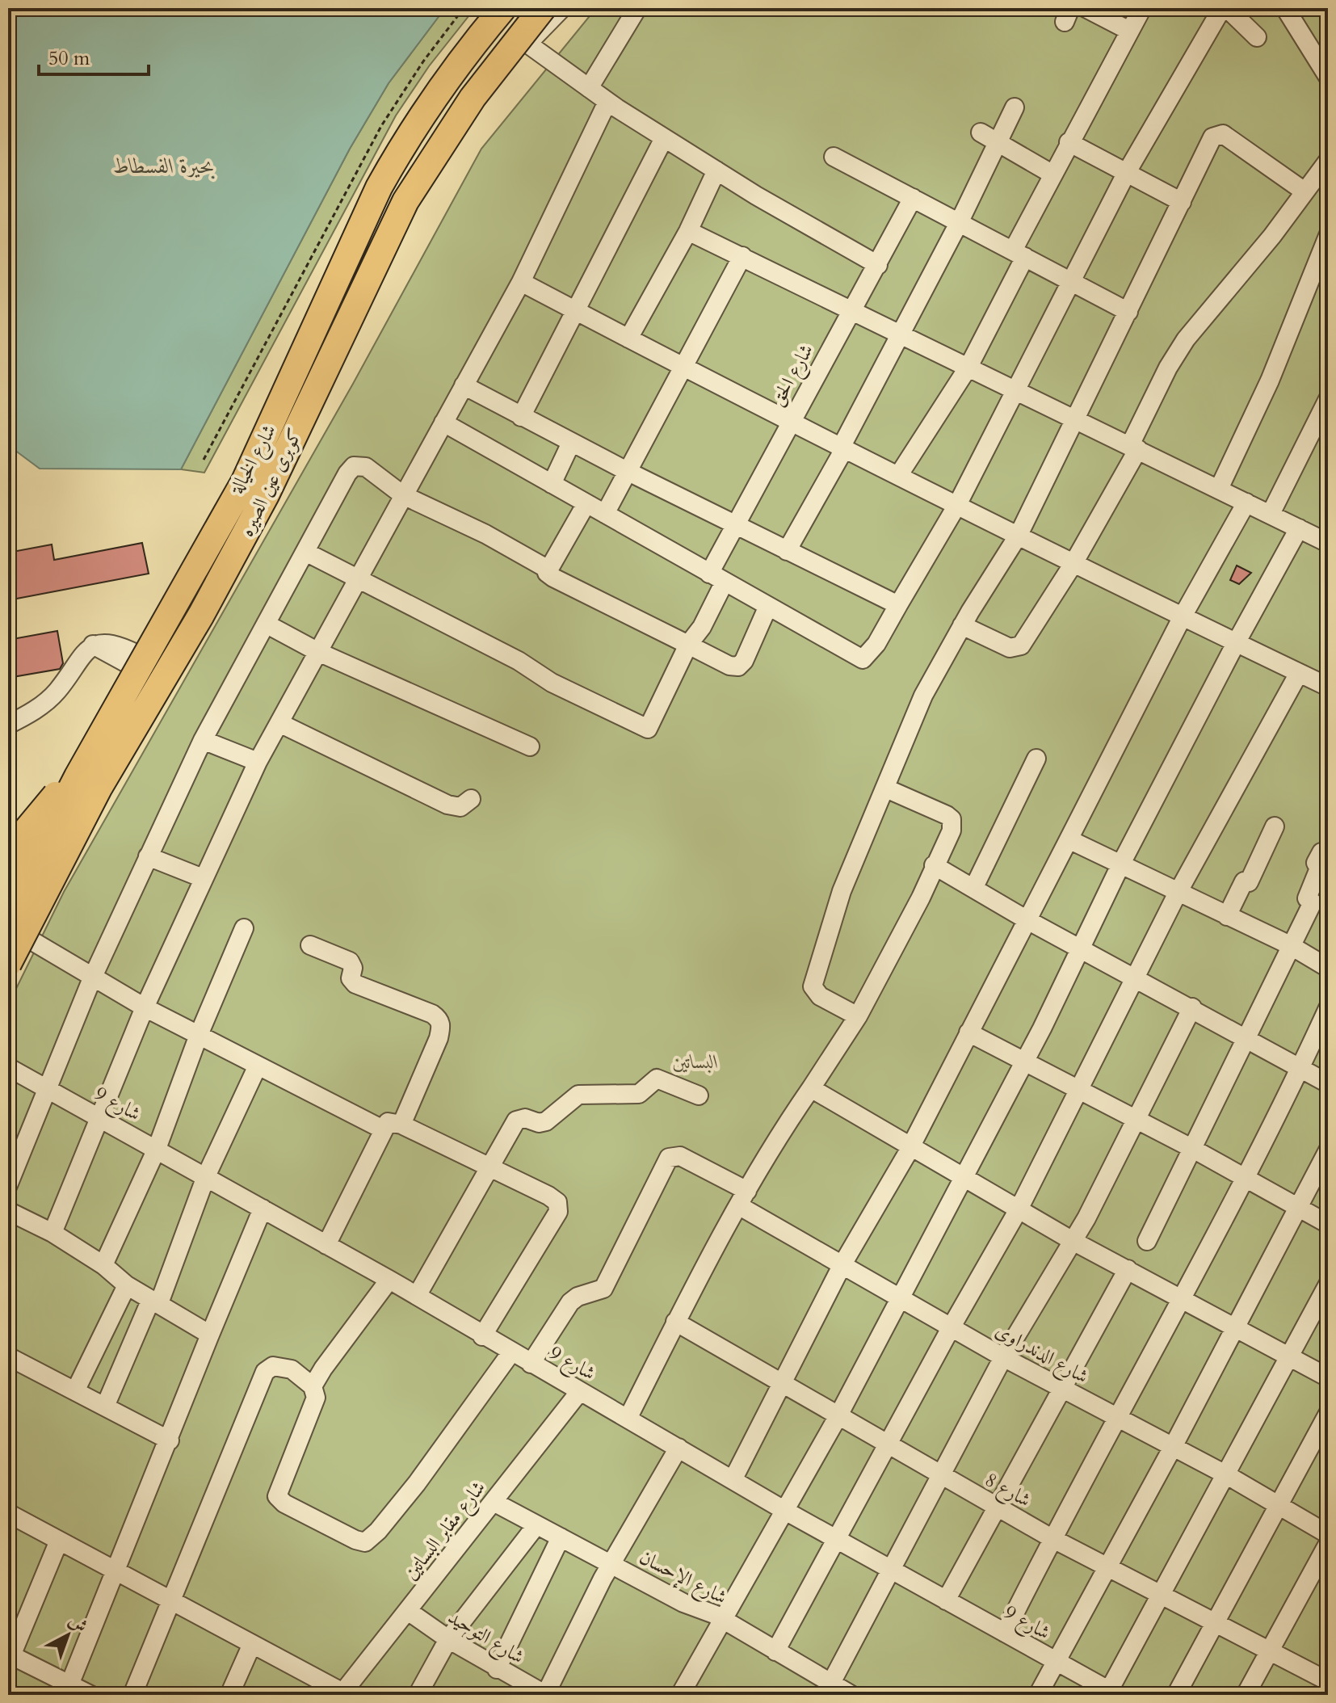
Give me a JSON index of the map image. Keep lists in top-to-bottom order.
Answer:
{
  "streets": {
    "highway": ["كوبرى عين الصيره"],
    "street": [
      "شارع الحق",
      "شارع الخيالة",
      "شارع 9",
      "شارع الدندراوى",
      "شارع 8",
      "شارع مقابر البساتين",
      "شارع الإحسان",
      "شارع التوحيد"
    ]
  },
  "crossings": [
    ["شارع الخيالة", "كوبرى عين الصيره"],
    ["شارع 9", "شارع الدندراوى"],
    ["شارع 9", "شارع مقابر البساتين"],
    ["شارع مقابر البساتين", "شارع الإحسان"],
    ["شارع مقابر البساتين", "شارع التوحيد"]
  ],
  "water": ["بحيرة الفسطاط"],
  "parks": ["البساتين"],
  "scale_bar": "50 m",
  "north": "top right"
}
